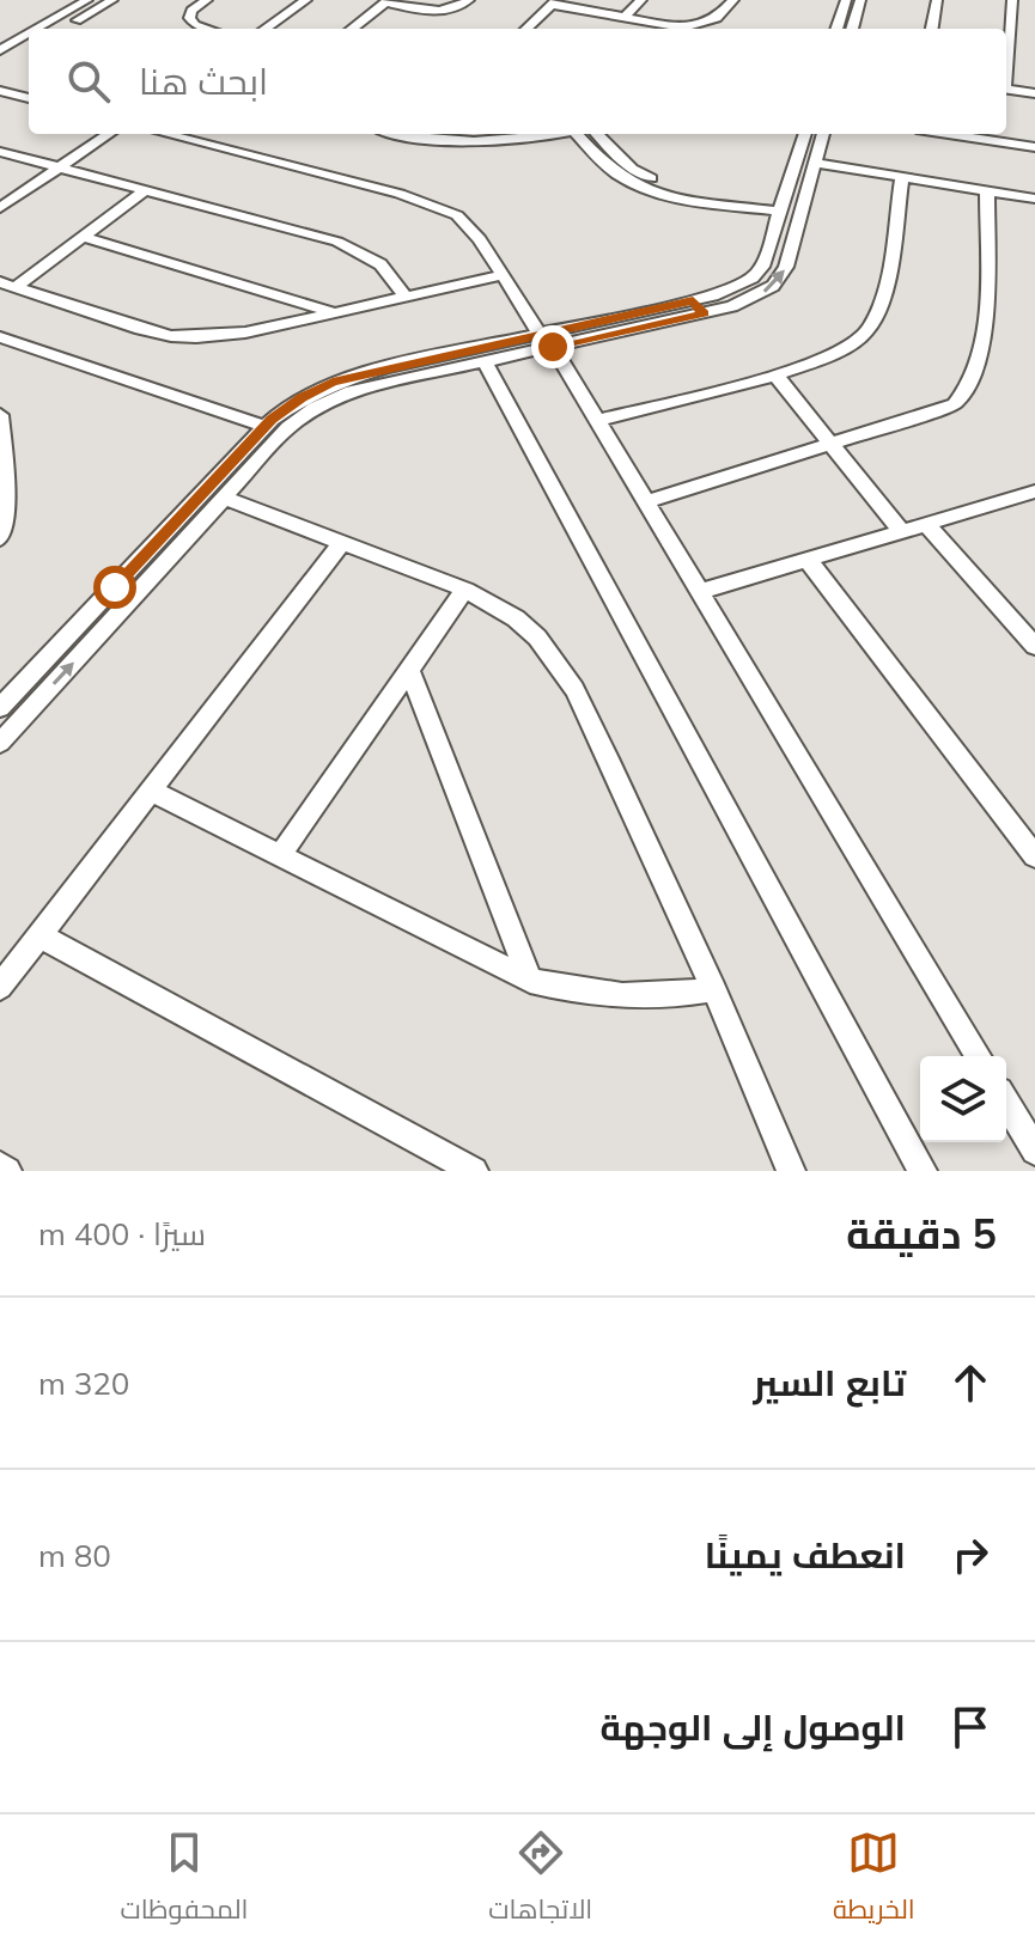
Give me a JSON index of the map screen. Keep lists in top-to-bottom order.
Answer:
{
  "page": {
    "search": "ابحث هنا",
    "heading": ["5 دقيقة", "سيرًا · 400 m"],
    "list": [
      ["تابع السير", "320 m"],
      ["انعطف يمينًا", "80 m"],
      "الوصول إلى الوجهة"
    ],
    "nav": ["الخريطة", "الاتجاهات", "المحفوظات"]
  }
}
